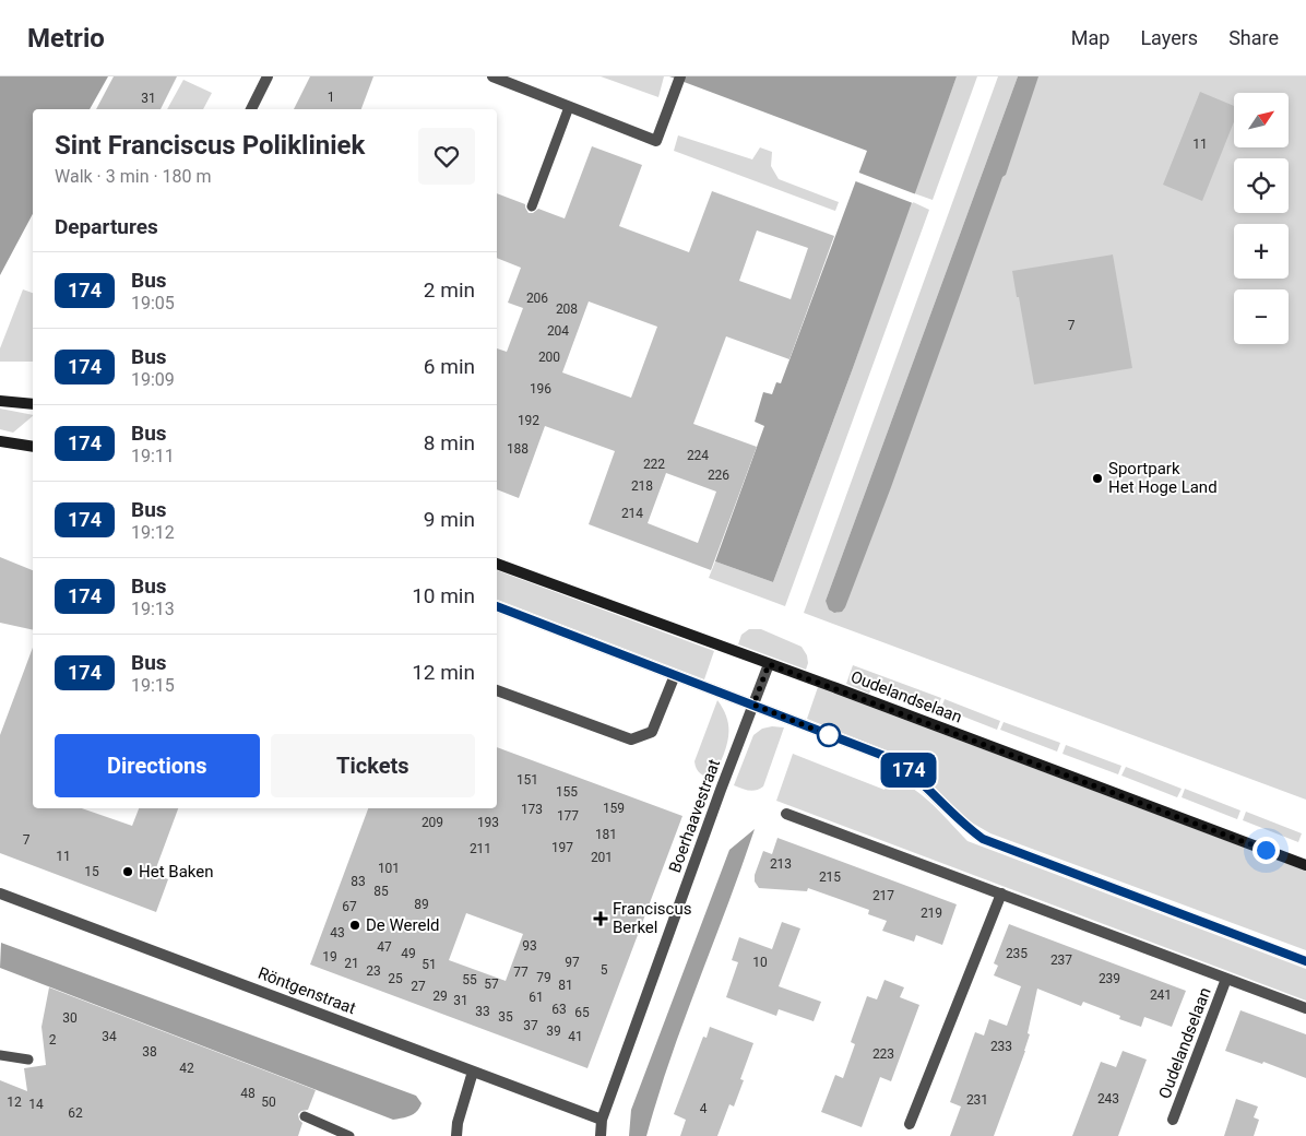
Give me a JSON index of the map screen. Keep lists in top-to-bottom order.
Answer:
{
  "streets": {
    "street": ["Oudelandselaan", "Boerhaavestraat", "Röntgenstraat"]
  },
  "crossings": [
    ["Oudelandselaan", "Boerhaavestraat"],
    ["Boerhaavestraat", "Röntgenstraat"]
  ],
  "places": {
    "other": ["Sportpark Het Hoge Land", "Het Baken", "De Wereld"],
    "health": ["Franciscus Berkel"]
  },
  "lines": ["bus line 174"],
  "house_numbers": [
    "1",
    "31",
    "11",
    "206",
    "208",
    "7",
    "204",
    "200",
    "196",
    "192",
    "188",
    "224",
    "222",
    "226",
    "218",
    "214",
    "151",
    "155",
    "159",
    "173",
    "177",
    "209",
    "193",
    "181",
    "7",
    "197",
    "211",
    "11",
    "201",
    "213",
    "101",
    "15",
    "215",
    "83",
    "85",
    "217",
    "89",
    "67",
    "219",
    "43",
    "93",
    "47",
    "49",
    "235",
    "19",
    "237",
    "97",
    "10",
    "21",
    "51",
    "5",
    "23",
    "77",
    "79",
    "25",
    "239",
    "55",
    "57",
    "81",
    "27",
    "241",
    "29",
    "61",
    "31",
    "63",
    "33",
    "65",
    "35",
    "30",
    "37",
    "39",
    "34",
    "41",
    "2",
    "233",
    "38",
    "223",
    "42",
    "48",
    "243",
    "231",
    "12",
    "50",
    "14",
    "4",
    "62"
  ],
  "north": "top right",
  "page": {
    "header": "Metrio",
    "nav": ["Map", "Layers", "Share"],
    "on_map": "174",
    "map_buttons": ["+", "−"],
    "heading": [
      ["Sint Franciscus Polikliniek", "Walk · 3 min · 180 m"],
      "Departures"
    ],
    "list": [
      {
        "mark": "174",
        "name": "Bus",
        "note": "19:05",
        "value": "2 min"
      },
      {
        "mark": "174",
        "name": "Bus",
        "note": "19:09",
        "value": "6 min"
      },
      {
        "mark": "174",
        "name": "Bus",
        "note": "19:11",
        "value": "8 min"
      },
      {
        "mark": "174",
        "name": "Bus",
        "note": "19:12",
        "value": "9 min"
      },
      {
        "mark": "174",
        "name": "Bus",
        "note": "19:13",
        "value": "10 min"
      },
      {
        "mark": "174",
        "name": "Bus",
        "note": "19:15",
        "value": "12 min"
      }
    ],
    "buttons": ["Directions", "Tickets"]
  }
}
